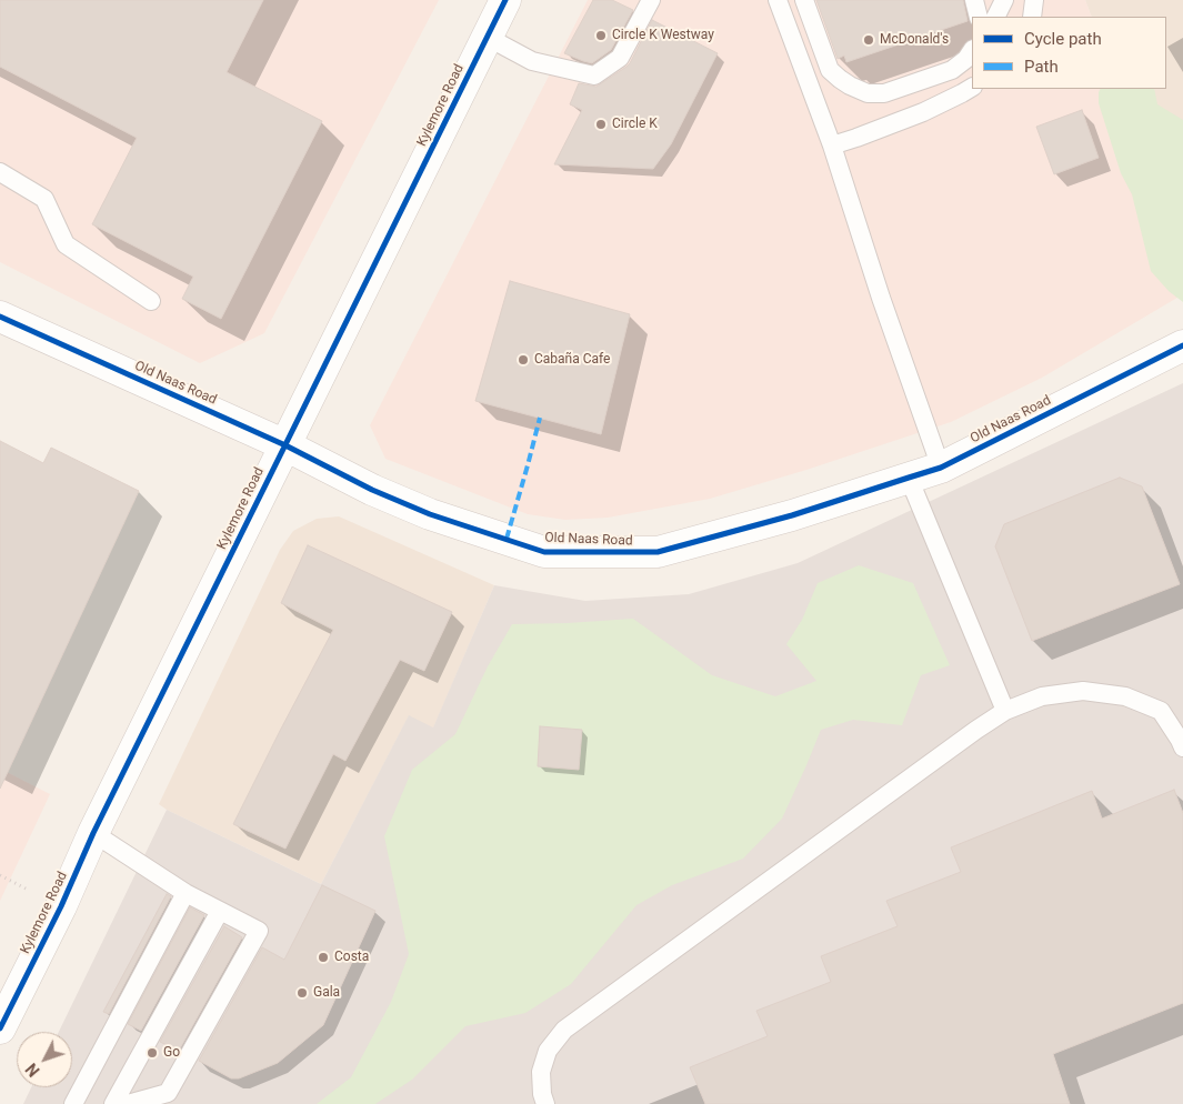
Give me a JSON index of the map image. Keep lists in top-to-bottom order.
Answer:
{
  "streets": {
    "street": ["Kylemore Road", "Old Naas Road"]
  },
  "crossings": [
    ["Kylemore Road", "Old Naas Road"]
  ],
  "places": [
    "Circle K Westway",
    "McDonald's",
    "Circle K",
    "Cabaña Cafe",
    "Costa",
    "Gala",
    "Go"
  ],
  "legend": ["Cycle path", "Path"],
  "north": "bottom left"
}
